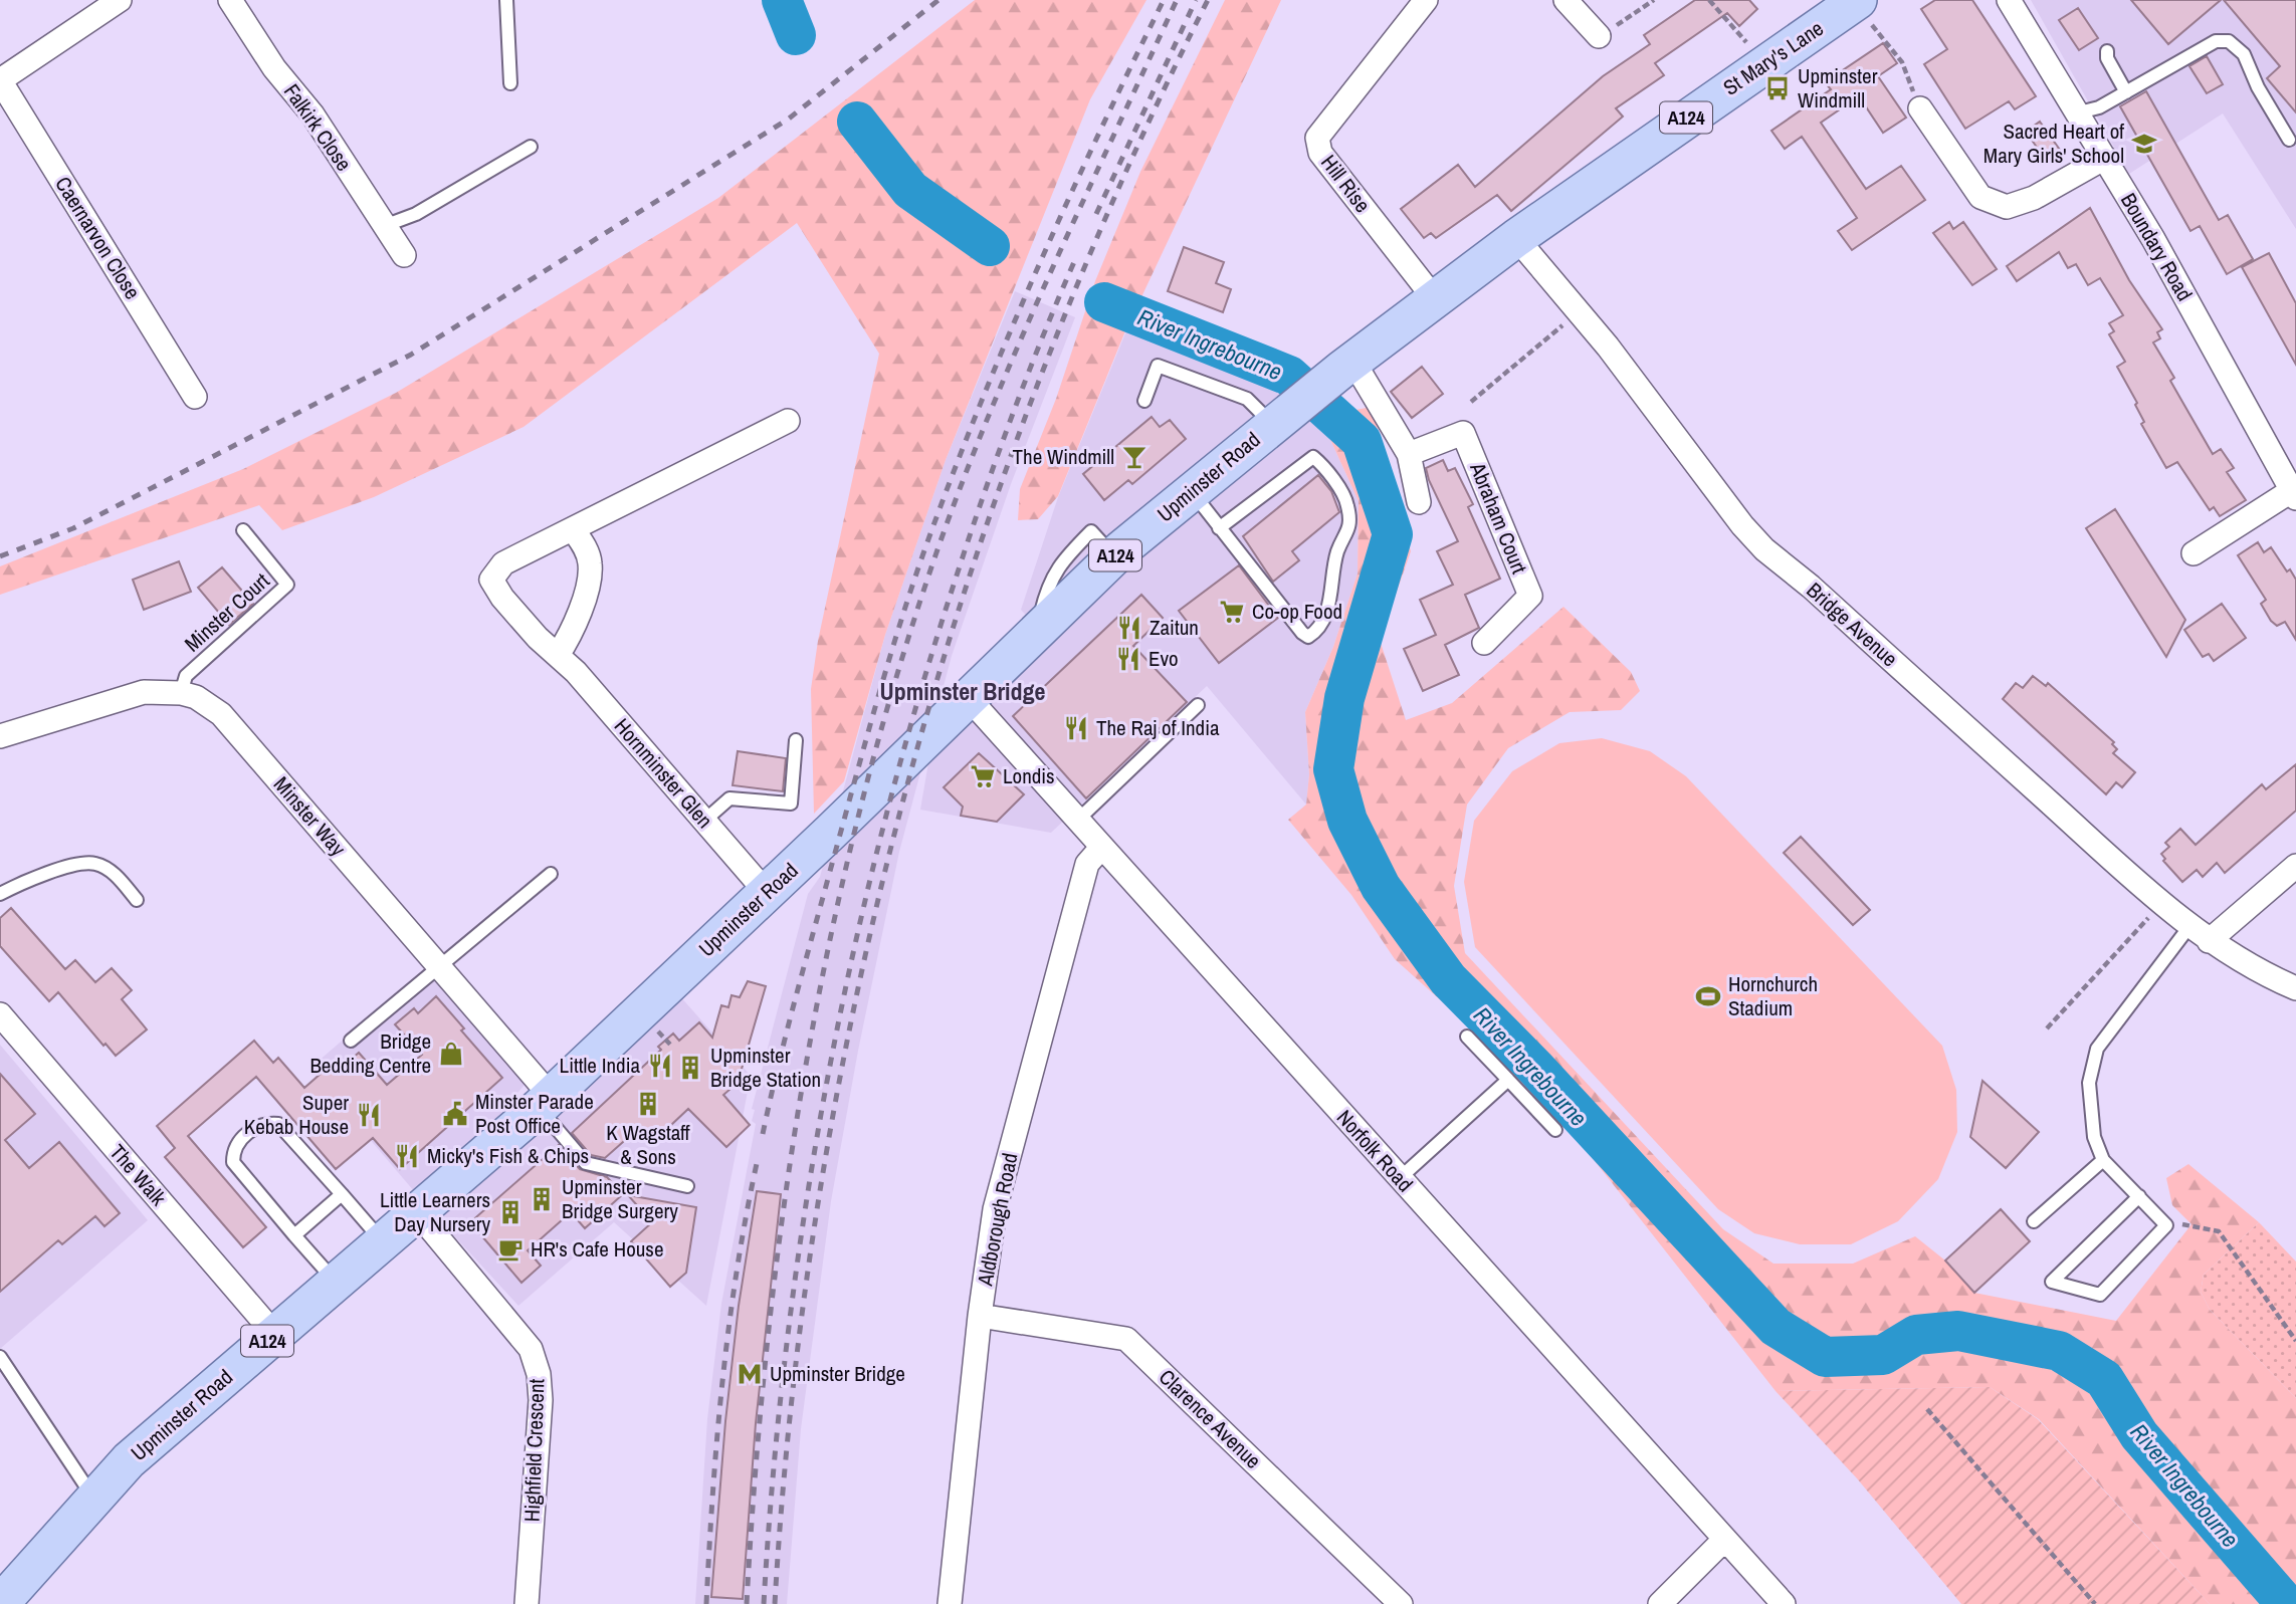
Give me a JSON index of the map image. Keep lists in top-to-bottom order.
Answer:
{
  "streets": {
    "main road": ["St Mary's Lane", "A124", "Upminster Road"],
    "street": [
      "Falkirk Close",
      "Hill Rise",
      "Caernarvon Close",
      "Boundary Road",
      "Abraham Court",
      "Bridge Avenue",
      "Hornminster Glen",
      "Minster Way",
      "Norfolk Road",
      "The Walk",
      "Aldborough Road",
      "Clarence Avenue",
      "Highfield Crescent"
    ],
    "lane": ["Minster Court"]
  },
  "crossings": [
    ["St Mary's Lane", "Upminster Road"],
    ["St Mary's Lane", "Bridge Avenue"],
    ["Hill Rise", "Upminster Road"],
    ["Upminster Road", "Bridge Avenue"],
    ["Upminster Road", "Hornminster Glen"],
    ["Upminster Road", "Minster Way"],
    ["Upminster Road", "Norfolk Road"],
    ["Upminster Road", "The Walk"],
    ["Upminster Road", "Highfield Crescent"],
    ["Minster Court", "Minster Way"],
    ["Norfolk Road", "Aldborough Road"],
    ["Aldborough Road", "Clarence Avenue"]
  ],
  "districts": ["Upminster Bridge"],
  "water": ["River Ingrebourne"],
  "places": {
    "bus stop": ["Upminster Windmill"],
    "school or university": ["Sacred Heart of Mary Girls' School"],
    "bar": ["The Windmill"],
    "supermarket": ["Co-op Food", "Londis"],
    "restaurant": [
      "Zaitun",
      "Evo",
      "The Raj of India",
      "Little India",
      "Super Kebab House",
      "Micky's Fish & Chips"
    ],
    "sports": ["Hornchurch Stadium"],
    "shop": ["Bridge Bedding Centre"],
    "building": [
      "Upminster Bridge Station",
      "K Wagstaff & Sons",
      "Upminster Bridge Surgery",
      "Little Learners Day Nursery"
    ],
    "public building": ["Minster Parade Post Office"],
    "cafe": ["HR's Cafe House"],
    "metro station": ["Upminster Bridge"]
  }
}
